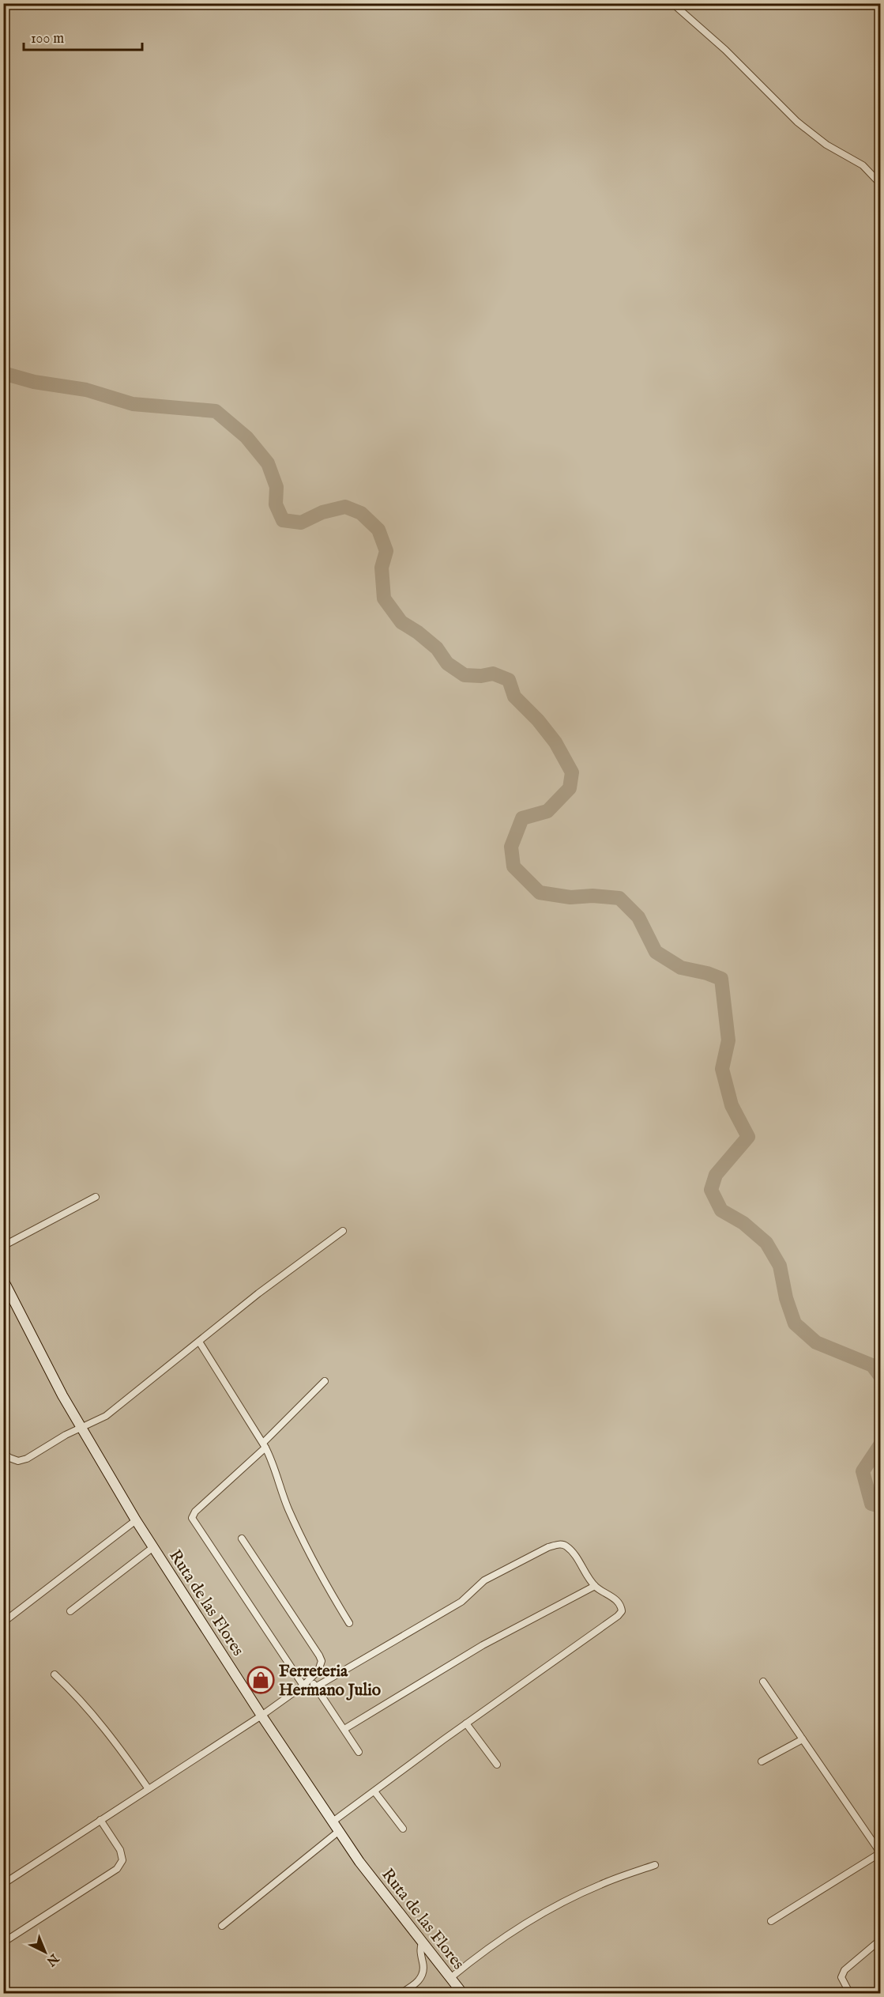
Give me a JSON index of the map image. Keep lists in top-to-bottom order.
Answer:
{
  "streets": {
    "main road": ["Ruta de las Flores"]
  },
  "places": {
    "shop": ["Ferreteria Hermano Julio"]
  },
  "scale_bar": "100 m",
  "north": "bottom right"
}
